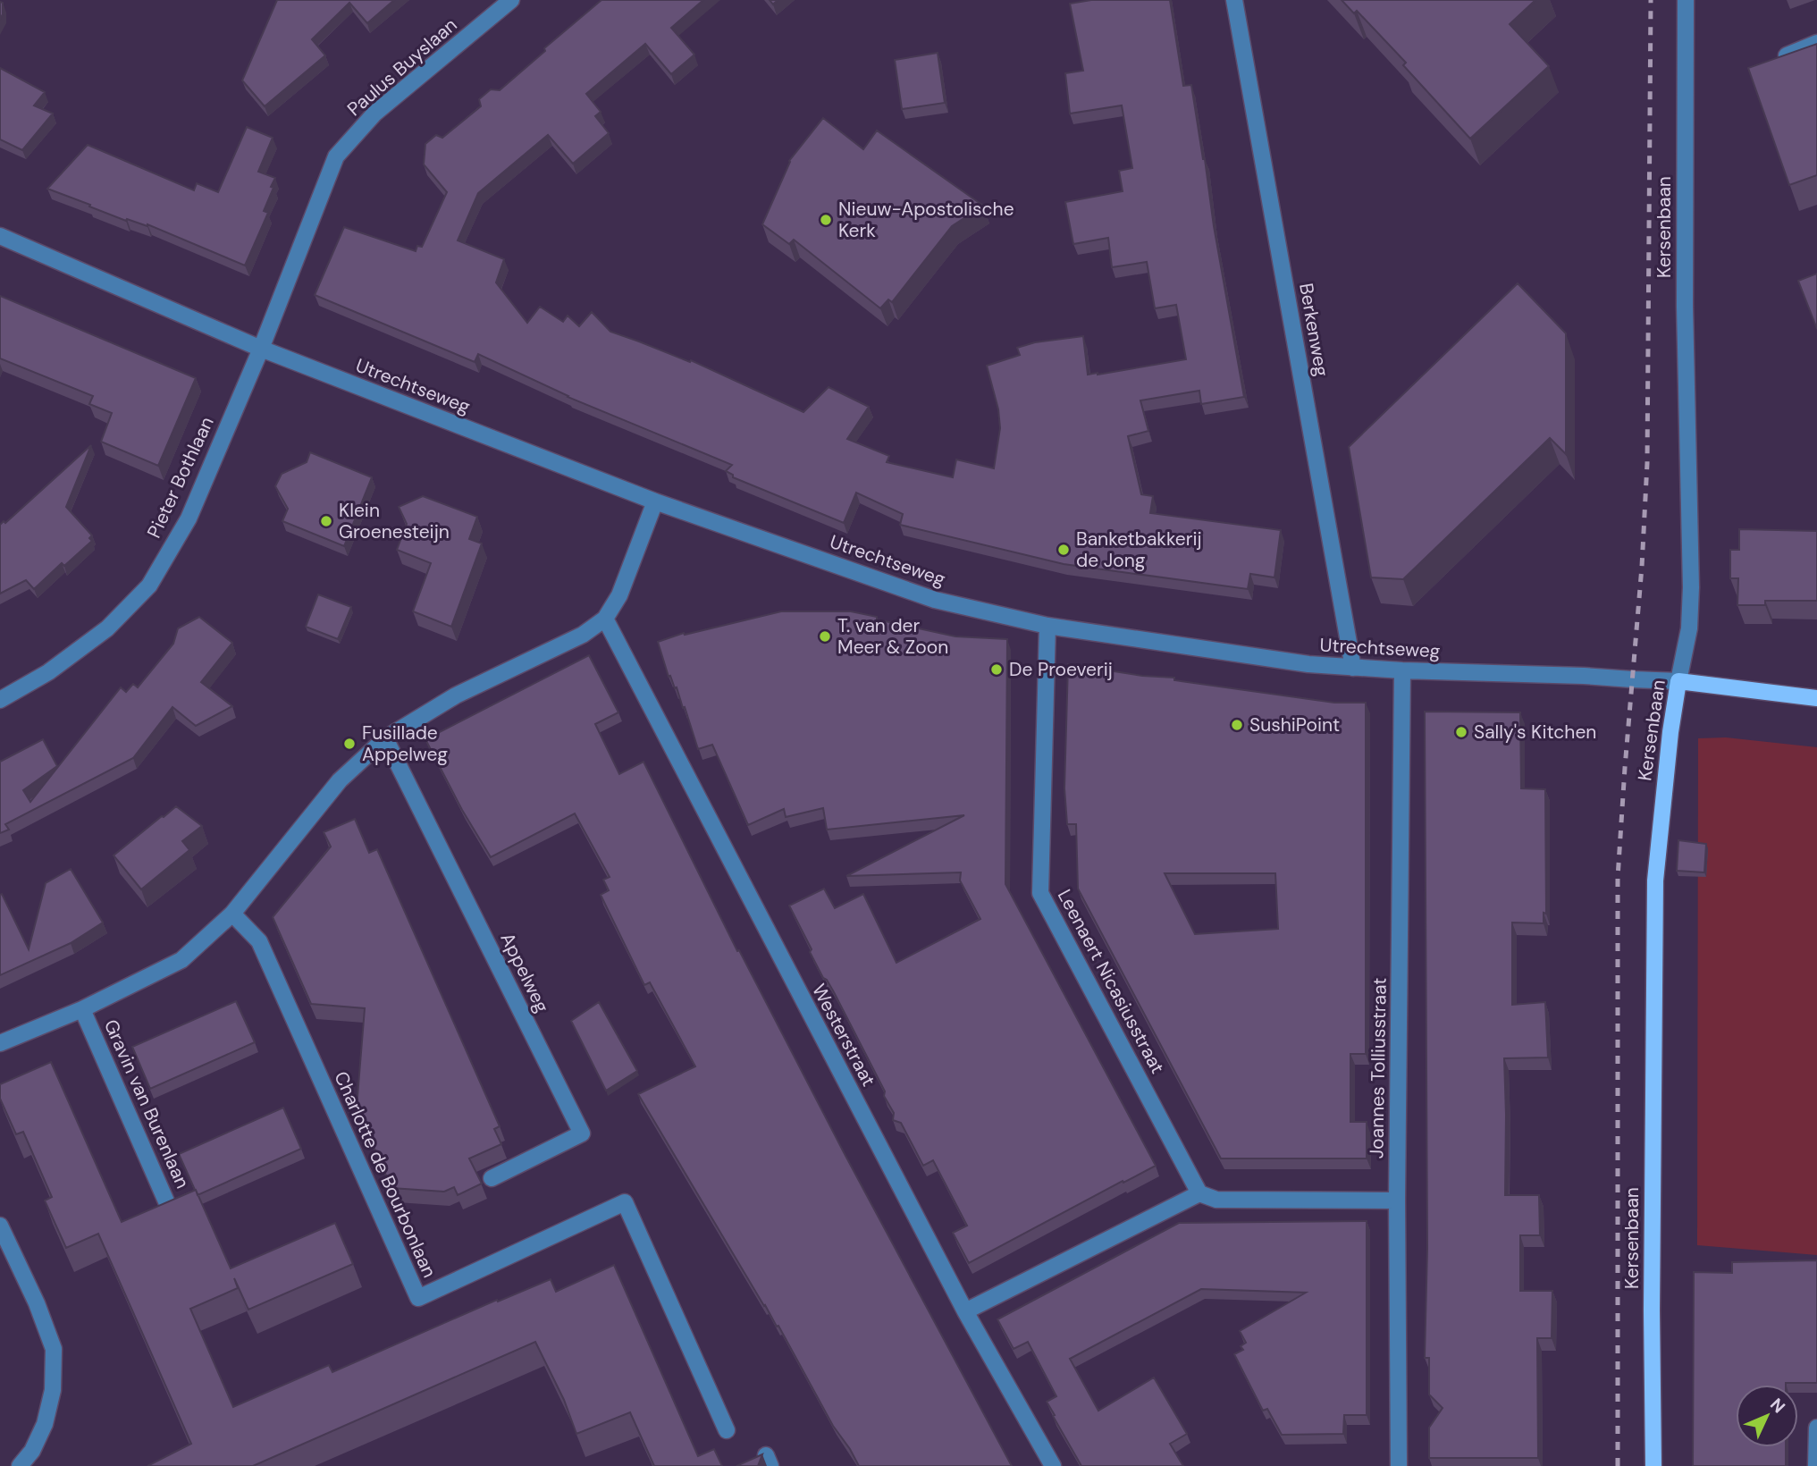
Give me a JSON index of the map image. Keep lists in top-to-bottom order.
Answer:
{
  "streets": {
    "main road": ["Kersenbaan", "Utrechtseweg"],
    "street": [
      "Paulus Buyslaan",
      "Berkenweg",
      "Pieter Bothlaan",
      "Appelweg",
      "Leenaert Nicasiusstraat",
      "Westerstraat",
      "Joannes Tolliusstraat",
      "Gravin van Burenlaan",
      "Charlotte de Bourbonlaan"
    ]
  },
  "crossings": [
    ["Paulus Buyslaan", "Utrechtseweg"],
    ["Paulus Buyslaan", "Pieter Bothlaan"],
    ["Kersenbaan", "Utrechtseweg"],
    ["Berkenweg", "Utrechtseweg"],
    ["Utrechtseweg", "Pieter Bothlaan"],
    ["Utrechtseweg", "Leenaert Nicasiusstraat"],
    ["Utrechtseweg", "Joannes Tolliusstraat"]
  ],
  "places": [
    "Nieuw-Apostolische Kerk",
    "Klein Groenesteijn",
    "Banketbakkerij de Jong",
    "T. van der Meer & Zoon",
    "De Proeverij",
    "SushiPoint",
    "Sally's Kitchen",
    "Fusillade Appelweg"
  ],
  "north": "top right"
}
